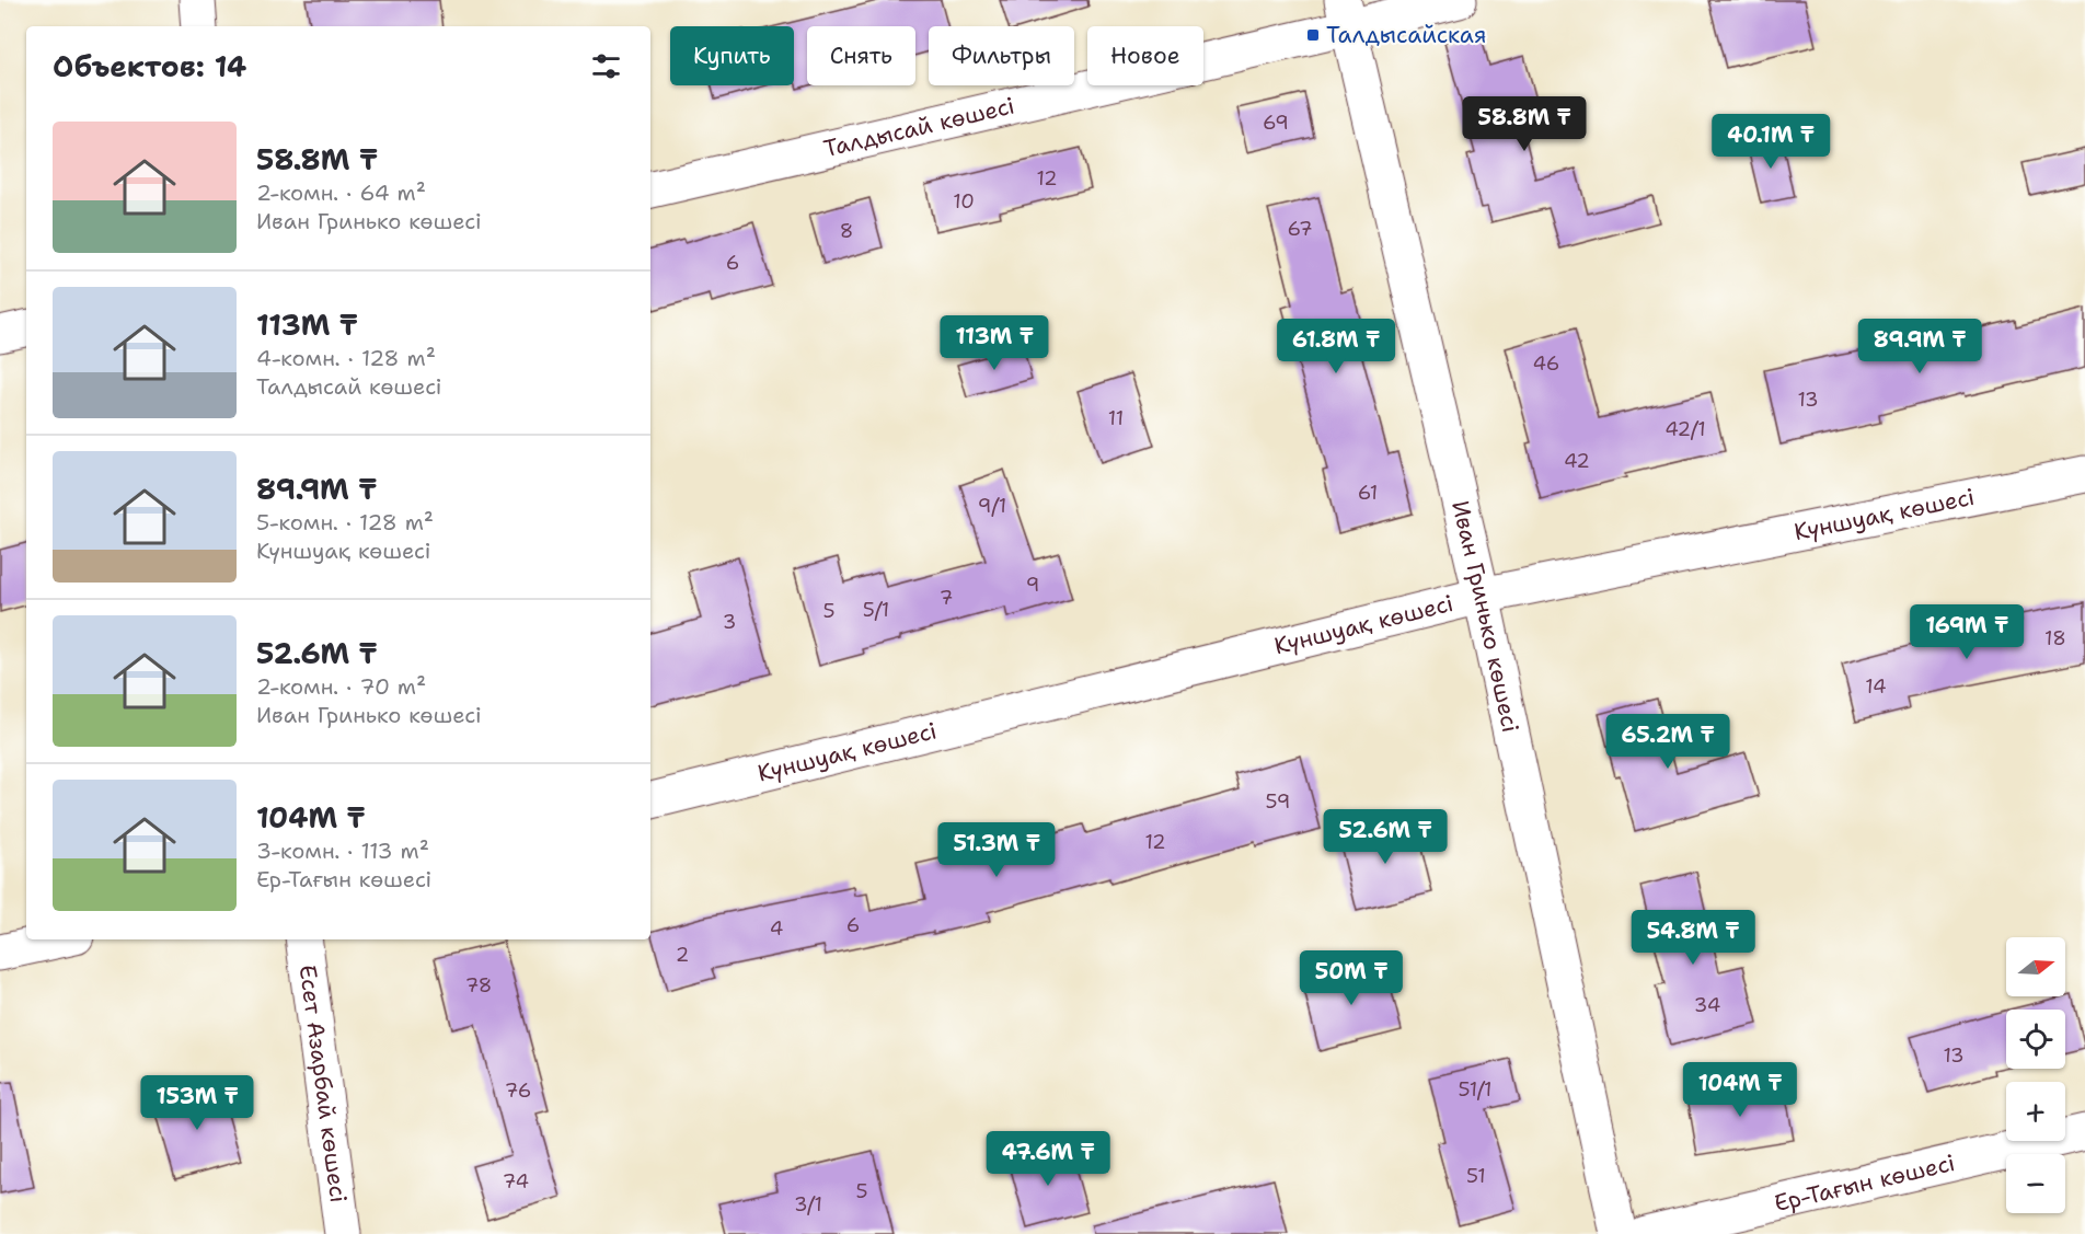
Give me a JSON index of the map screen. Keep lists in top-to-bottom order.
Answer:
{
  "streets": {
    "street": [
      "Талдысай көшесі",
      "Күншуақ көшесі",
      "Иван Гринько көшесі",
      "Есет Азарбай көшесі",
      "Ер-Тағын көшесі"
    ]
  },
  "crossings": [
    ["Талдысай көшесі", "Иван Гринько көшесі"],
    ["Күншуақ көшесі", "Иван Гринько көшесі"]
  ],
  "places": {
    "transit": ["Талдысайская"]
  },
  "house_numbers": [
    "69",
    "12",
    "10",
    "67",
    "8",
    "6",
    "46",
    "13",
    "11",
    "42/1",
    "42",
    "61",
    "9/1",
    "9",
    "7",
    "5/1",
    "5",
    "3",
    "18",
    "14",
    "59",
    "12",
    "6",
    "4",
    "2",
    "78",
    "34",
    "13",
    "51/1",
    "76",
    "51",
    "74",
    "5",
    "3/1"
  ],
  "north": "right",
  "page": {
    "chip": [
      "Купить",
      "Снять",
      "Фильтры",
      "Новое"
    ],
    "heading": "Объектов: 14",
    "price": [
      "58.8M ₸",
      "40.1M ₸",
      "113M ₸",
      "61.8M ₸",
      "89.9M ₸",
      "169M ₸",
      "65.2M ₸",
      "52.6M ₸",
      "51.3M ₸",
      "54.8M ₸",
      "50M ₸",
      "104M ₸",
      "153M ₸",
      "47.6M ₸"
    ],
    "list": [
      {
        "name": "58.8M ₸",
        "note": "2-комн. · 64 m² · Иван Гринько көшесі"
      },
      {
        "name": "113M ₸",
        "note": "4-комн. · 128 m² · Талдысай көшесі"
      },
      {
        "name": "89.9M ₸",
        "note": "5-комн. · 128 m² · Күншуақ көшесі"
      },
      {
        "name": "52.6M ₸",
        "note": "2-комн. · 70 m² · Иван Гринько көшесі"
      },
      {
        "name": "104M ₸",
        "note": "3-комн. · 113 m² · Ер-Тағын көшесі"
      }
    ],
    "map_buttons": ["+", "−"]
  }
}
